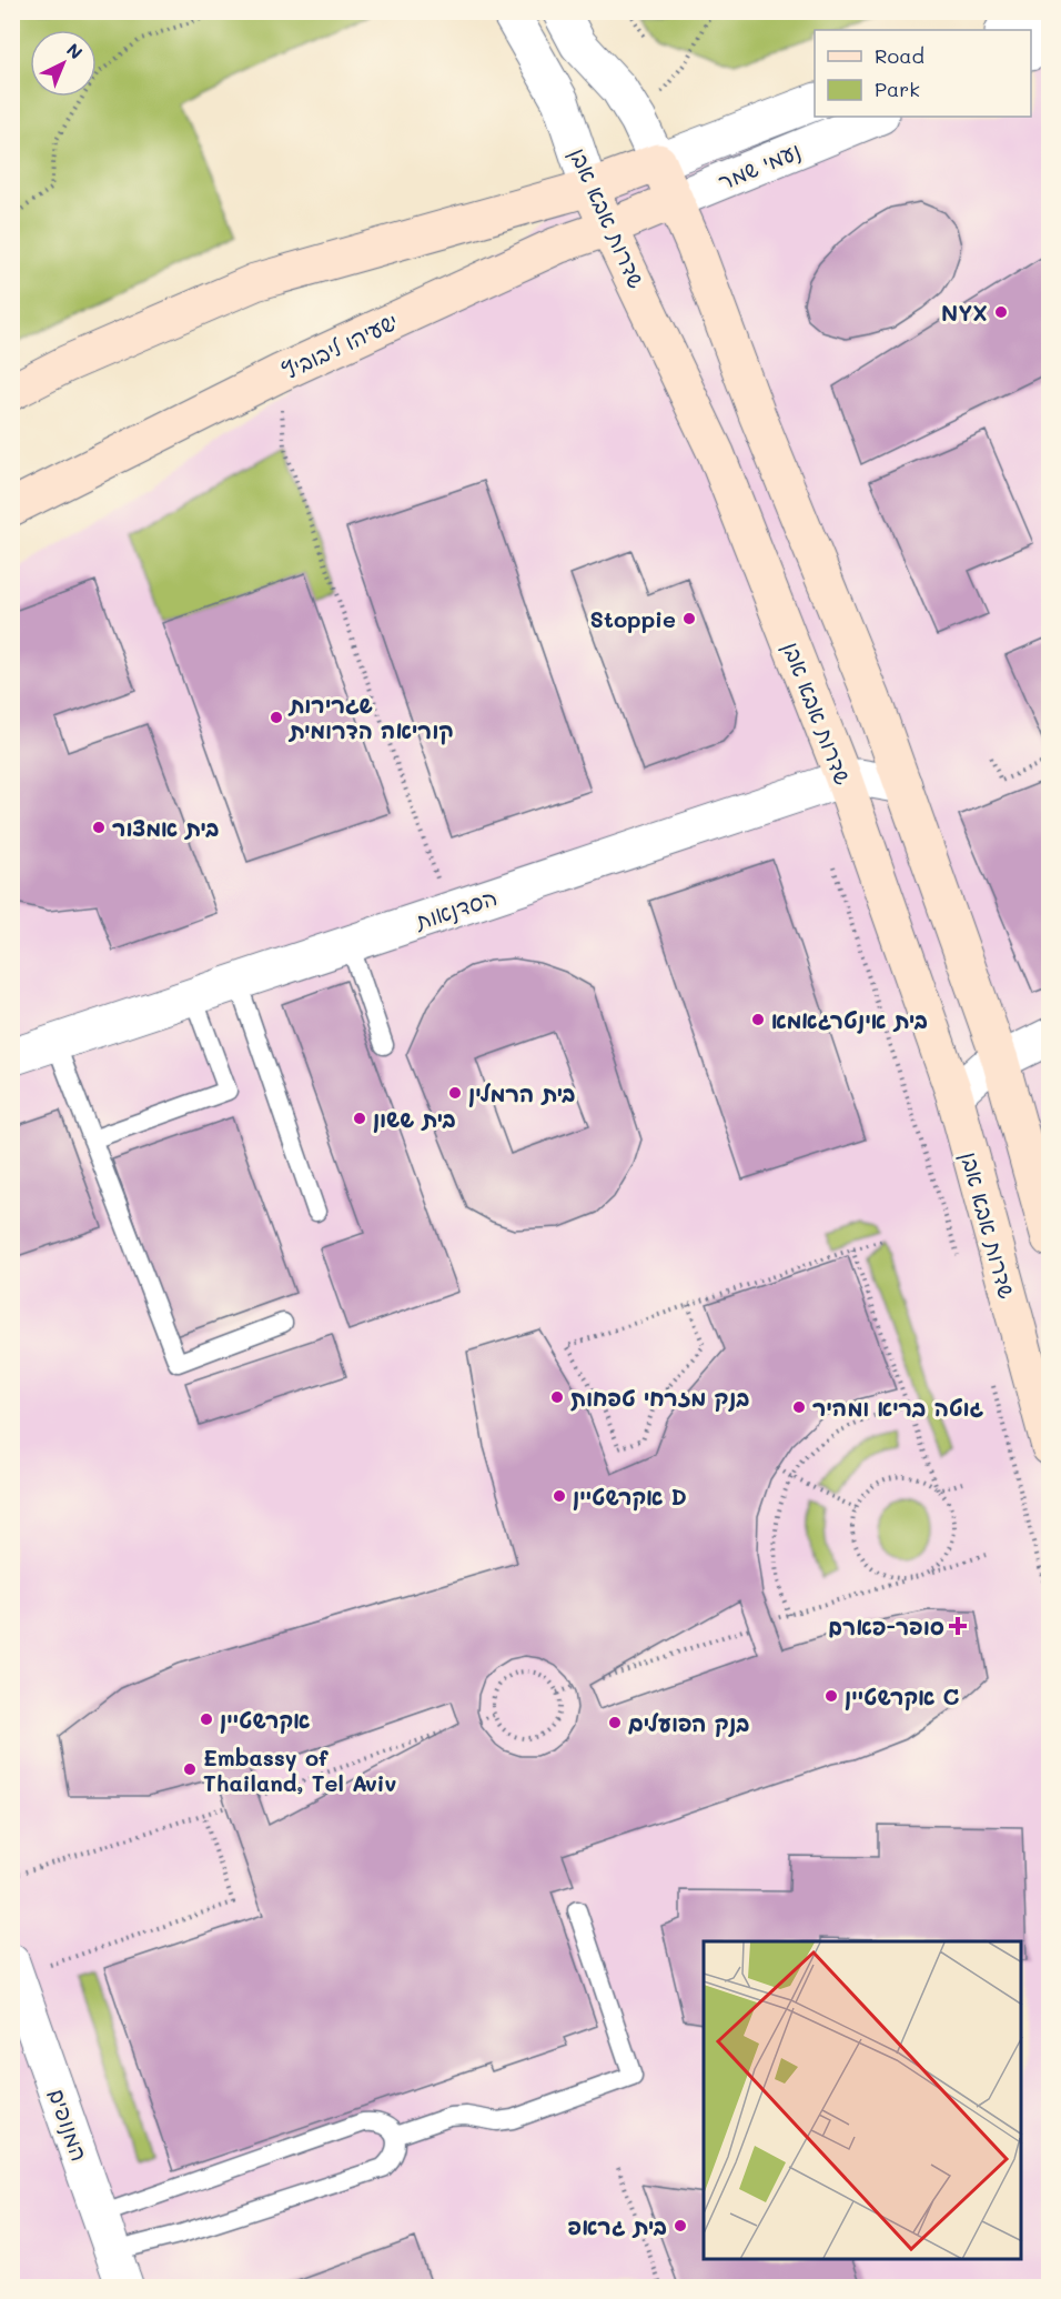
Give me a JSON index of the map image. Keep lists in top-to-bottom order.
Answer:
{
  "streets": {
    "main road": ["שדרות אבא אבן", "ישעיהו ליבוביץ"],
    "street": ["נעמי שמר", "הסדנאות", "המנופים"]
  },
  "crossings": [
    ["נעמי שמר", "ישעיהו ליבוביץ"],
    ["שדרות אבא אבן", "ישעיהו ליבוביץ"],
    ["שדרות אבא אבן", "הסדנאות"]
  ],
  "places": {
    "other": [
      "NYX",
      "Stoppie",
      "שגרירות קוריאה הדרומית",
      "בית אמצור",
      "בית אינטרגאמא",
      "בית הרמלין",
      "בית ששון",
      "בנק מזרחי טפחות",
      "גוטה בריא ומהיר",
      "אקרשטיין D",
      "אקרשטיין C",
      "אקרשטיין",
      "בנק הפועלים",
      "Embassy of Thailand, Tel Aviv",
      "בית גראפ"
    ],
    "health": ["סופר-פארם"]
  },
  "legend": ["Road", "Park"],
  "north": "top right"
}
